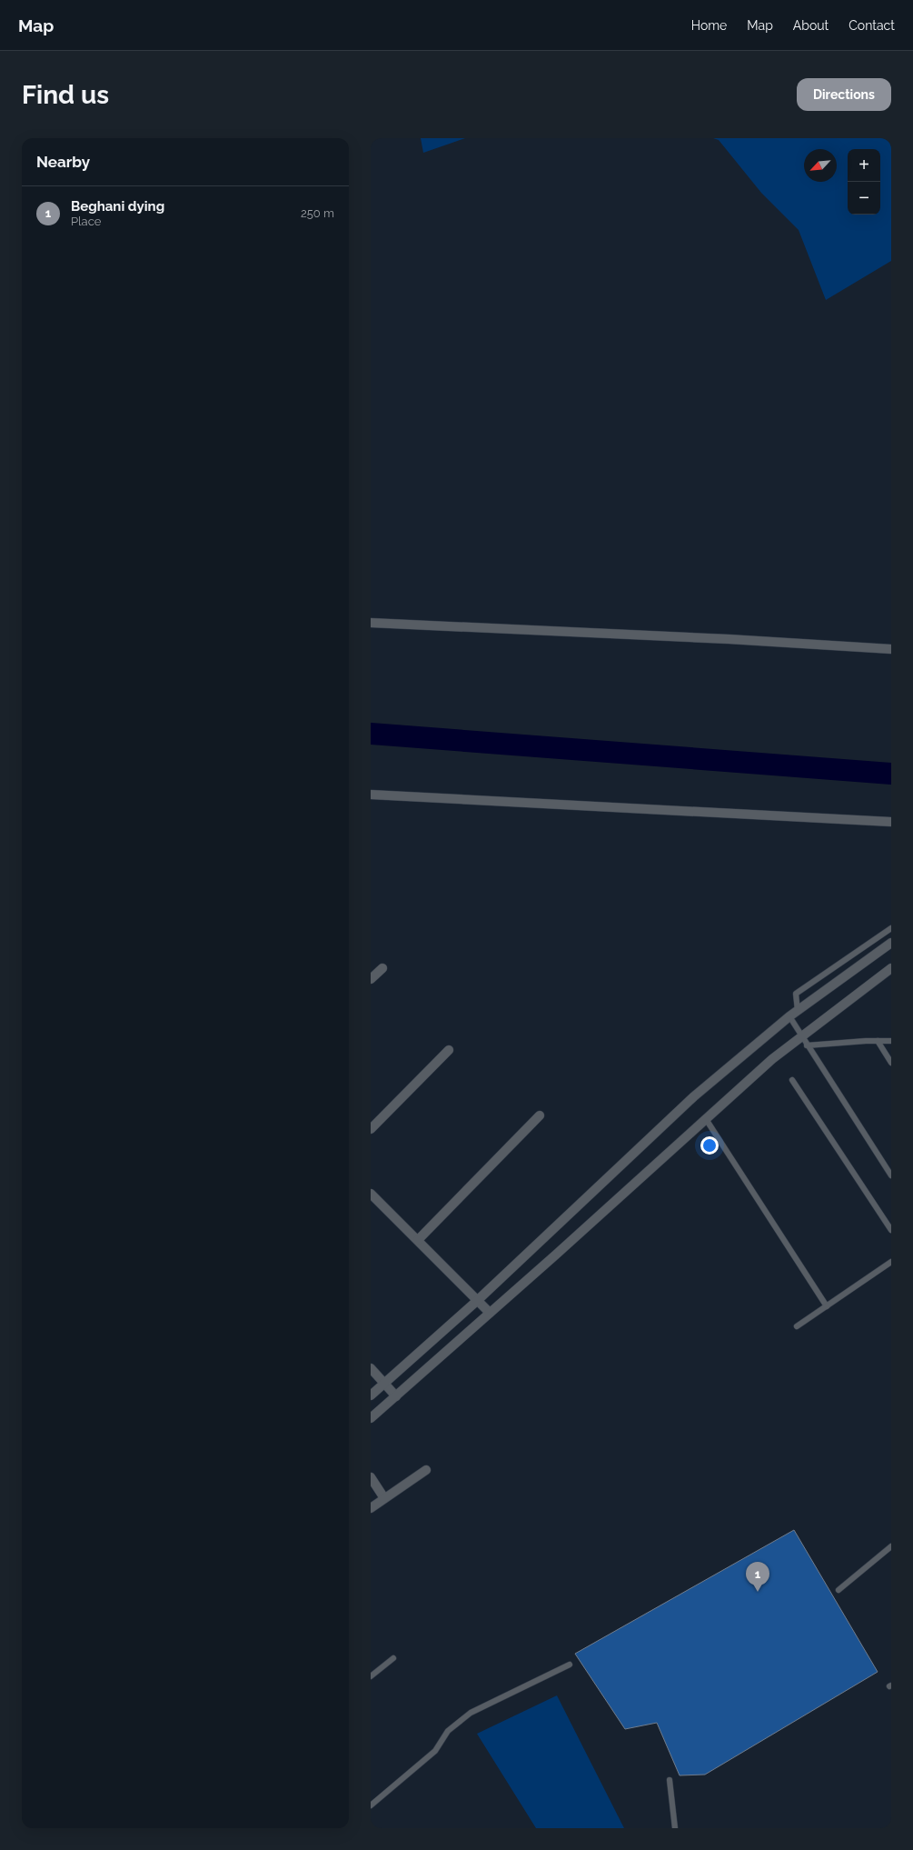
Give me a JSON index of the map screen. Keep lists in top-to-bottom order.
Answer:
{
  "north": "bottom left",
  "page": {
    "header": "Map",
    "nav": [
      "Home",
      "Map",
      "About",
      "Contact"
    ],
    "buttons": "Directions",
    "title": "Find us",
    "heading": "Nearby",
    "map_buttons": ["+", "−"],
    "list": [
      {
        "mark": "1",
        "name": "Beghani dying",
        "note": "Place",
        "value": "250 m"
      }
    ],
    "pins": "1"
  }
}
